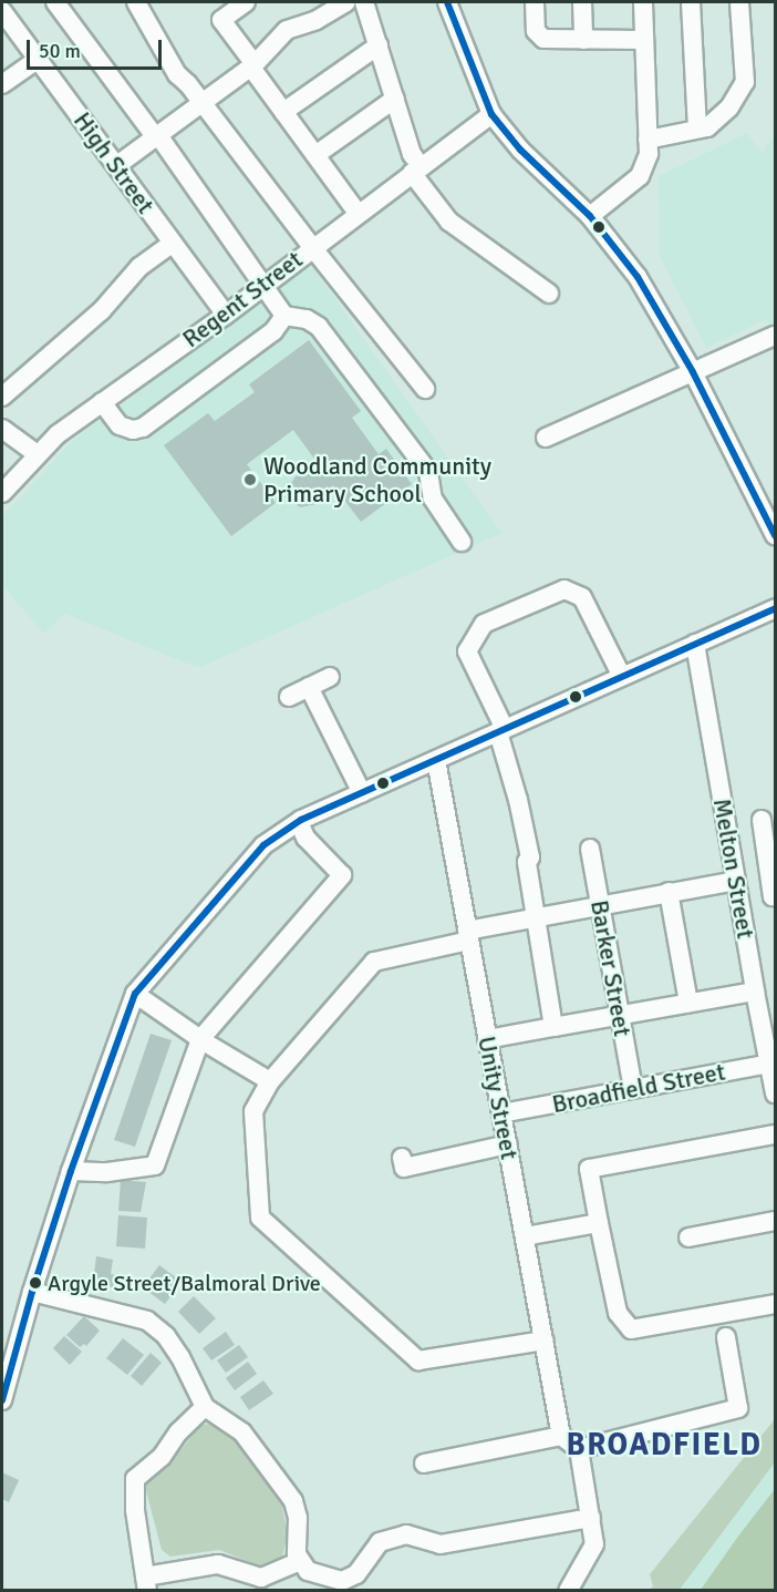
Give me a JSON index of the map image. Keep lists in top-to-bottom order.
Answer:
{
  "streets": {
    "street": [
      "High Street",
      "Regent Street",
      "Melton Street",
      "Barker Street",
      "Broadfield Street",
      "Unity Street"
    ]
  },
  "crossings": [
    ["High Street", "Regent Street"],
    ["Melton Street", "Broadfield Street"],
    ["Barker Street", "Broadfield Street"],
    ["Broadfield Street", "Unity Street"]
  ],
  "districts": ["BROADFIELD"],
  "places": ["Woodland Community Primary School", "Argyle Street/Balmoral Drive"],
  "scale_bar": "50 m"
}
